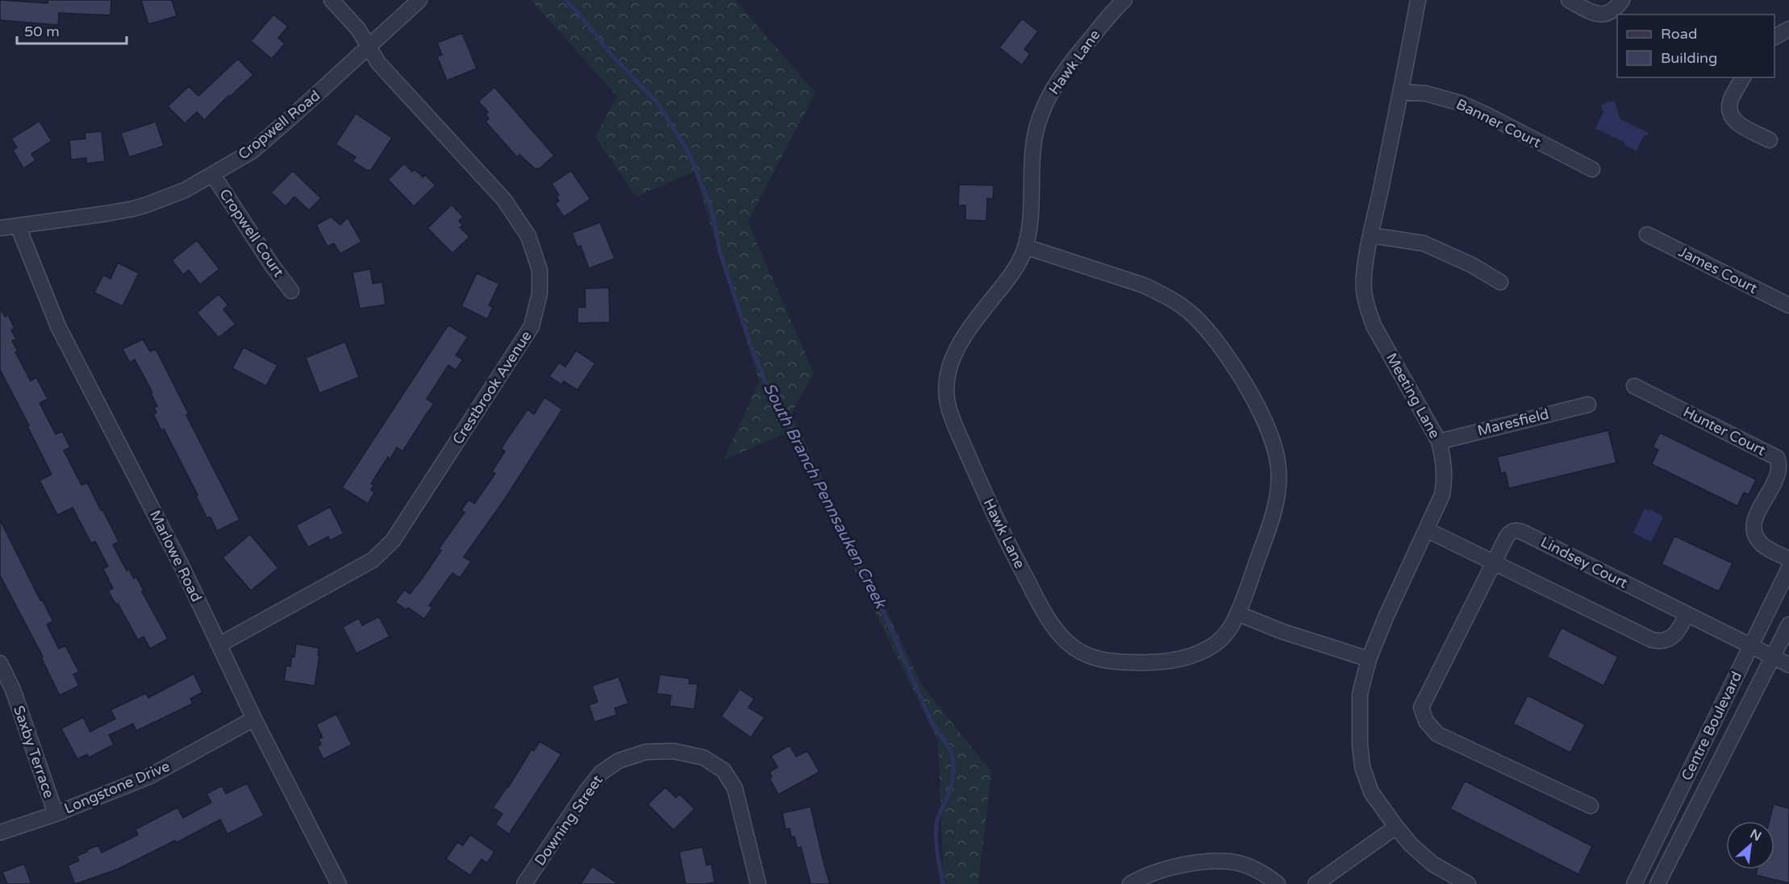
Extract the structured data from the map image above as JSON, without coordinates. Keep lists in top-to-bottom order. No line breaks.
{"streets":{"street":["Hawk Lane","Banner Court","Cropwell Road","Cropwell Court","James Court","Crestbrook Avenue","Meeting Lane","Maresfield","Hunter Court","Marlowe Road","Lindsey Court","Centre Boulevard","Saxby Terrace","Longstone Drive","Downing Street"]},"crossings":[["Banner Court","Meeting Lane"],["Cropwell Road","Cropwell Court"],["Cropwell Road","Crestbrook Avenue"],["Cropwell Road","Marlowe Road"],["Crestbrook Avenue","Marlowe Road"],["Meeting Lane","Maresfield"],["Marlowe Road","Longstone Drive"],["Lindsey Court","Centre Boulevard"],["Saxby Terrace","Longstone Drive"]],"water":["South Branch Pennsauken Creek"],"legend":["Road","Building"],"scale_bar":"50 m","north":"top right"}
